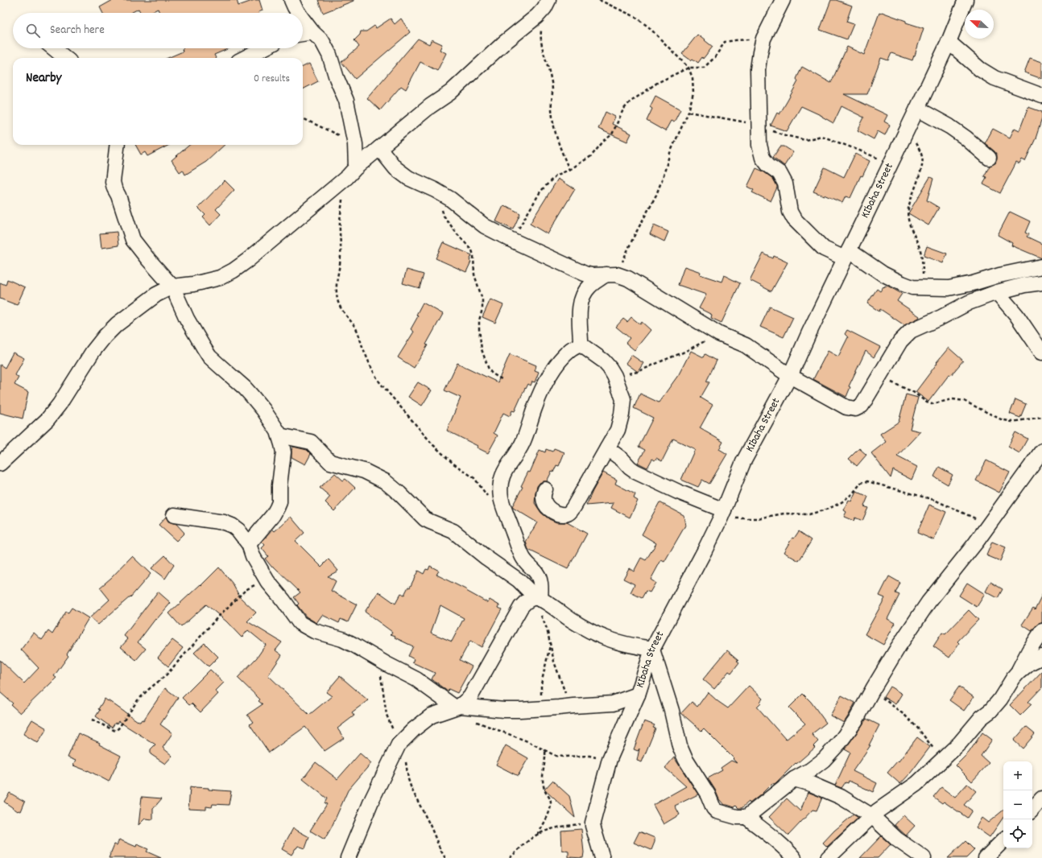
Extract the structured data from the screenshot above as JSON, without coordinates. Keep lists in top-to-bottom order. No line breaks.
{"streets":{"street":["KIbaha Street"]},"north":"top left","page":{"search":"Search here","heading":["Nearby","0 results"],"map_buttons":["+","−"]}}
